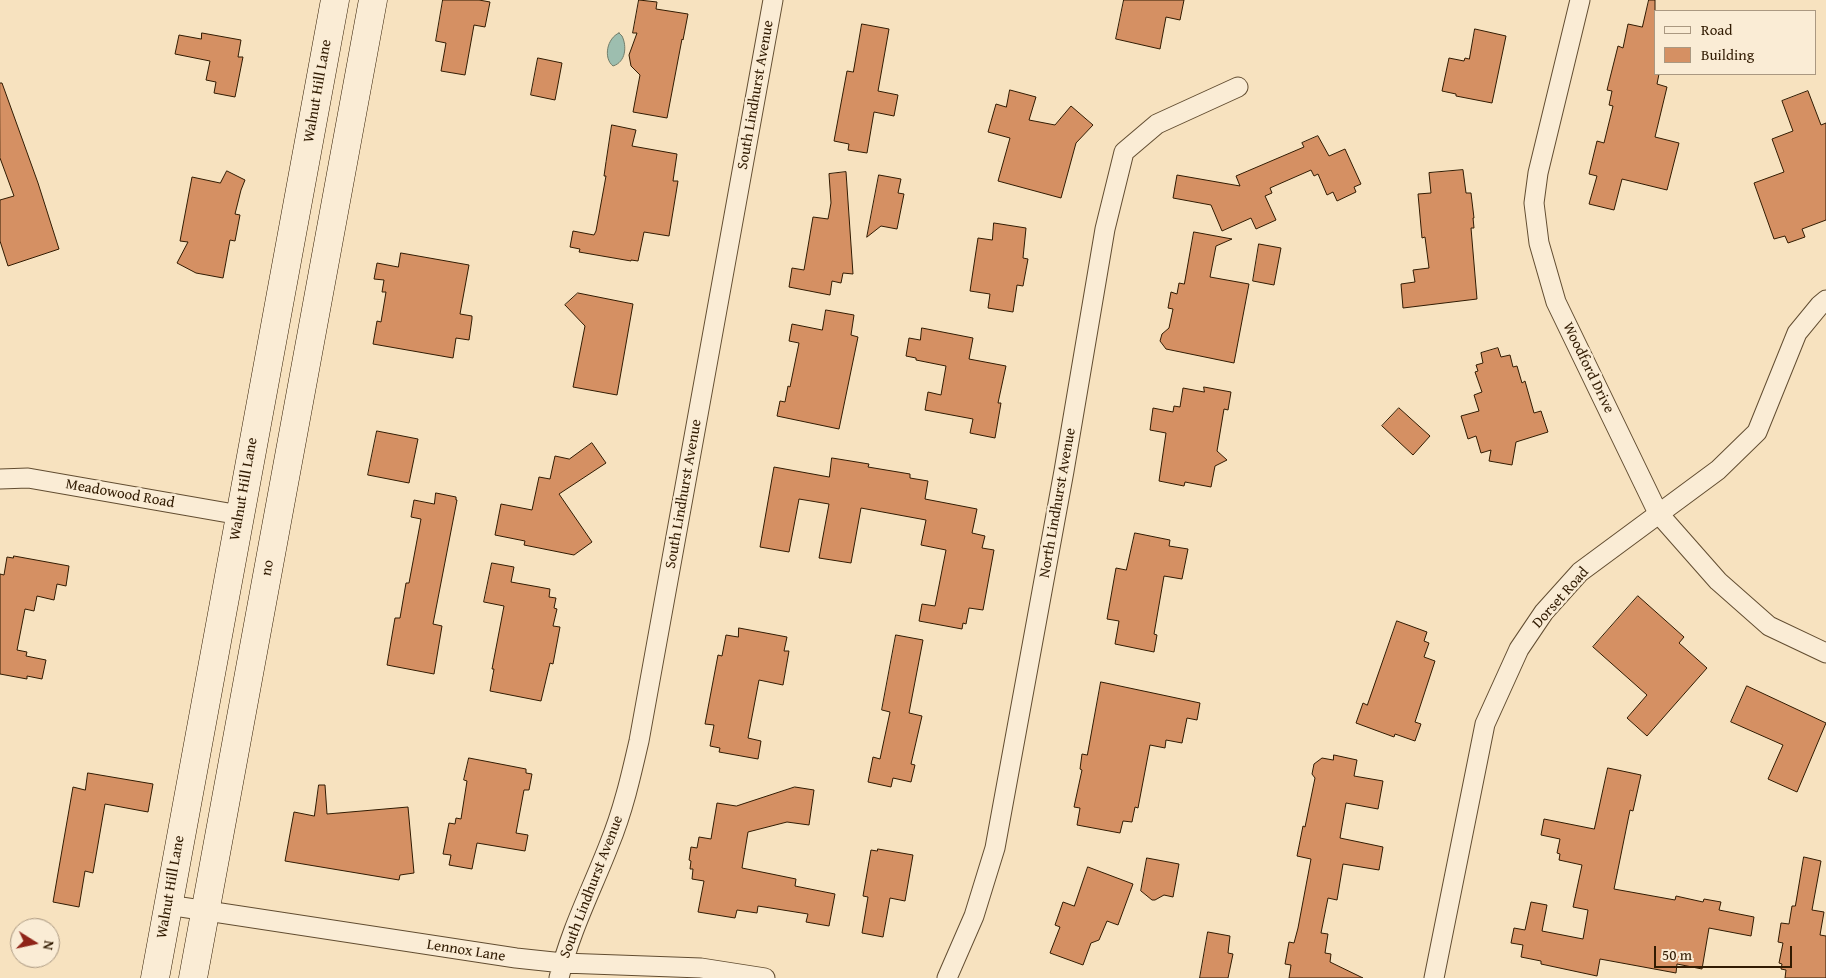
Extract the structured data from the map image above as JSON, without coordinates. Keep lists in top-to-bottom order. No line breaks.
{"streets":{"main road":["Walnut Hill Lane","no"],"street":["South Lindhurst Avenue","Woodford Drive","Meadowood Road","North Lindhurst Avenue","Dorset Road","Lennox Lane"]},"crossings":[["Walnut Hill Lane","Meadowood Road"],["Walnut Hill Lane","Lennox Lane"],["South Lindhurst Avenue","Lennox Lane"],["Woodford Drive","Dorset Road"],["no","Lennox Lane"]],"legend":["Road","Building"],"scale_bar":"50 m","north":"right"}
